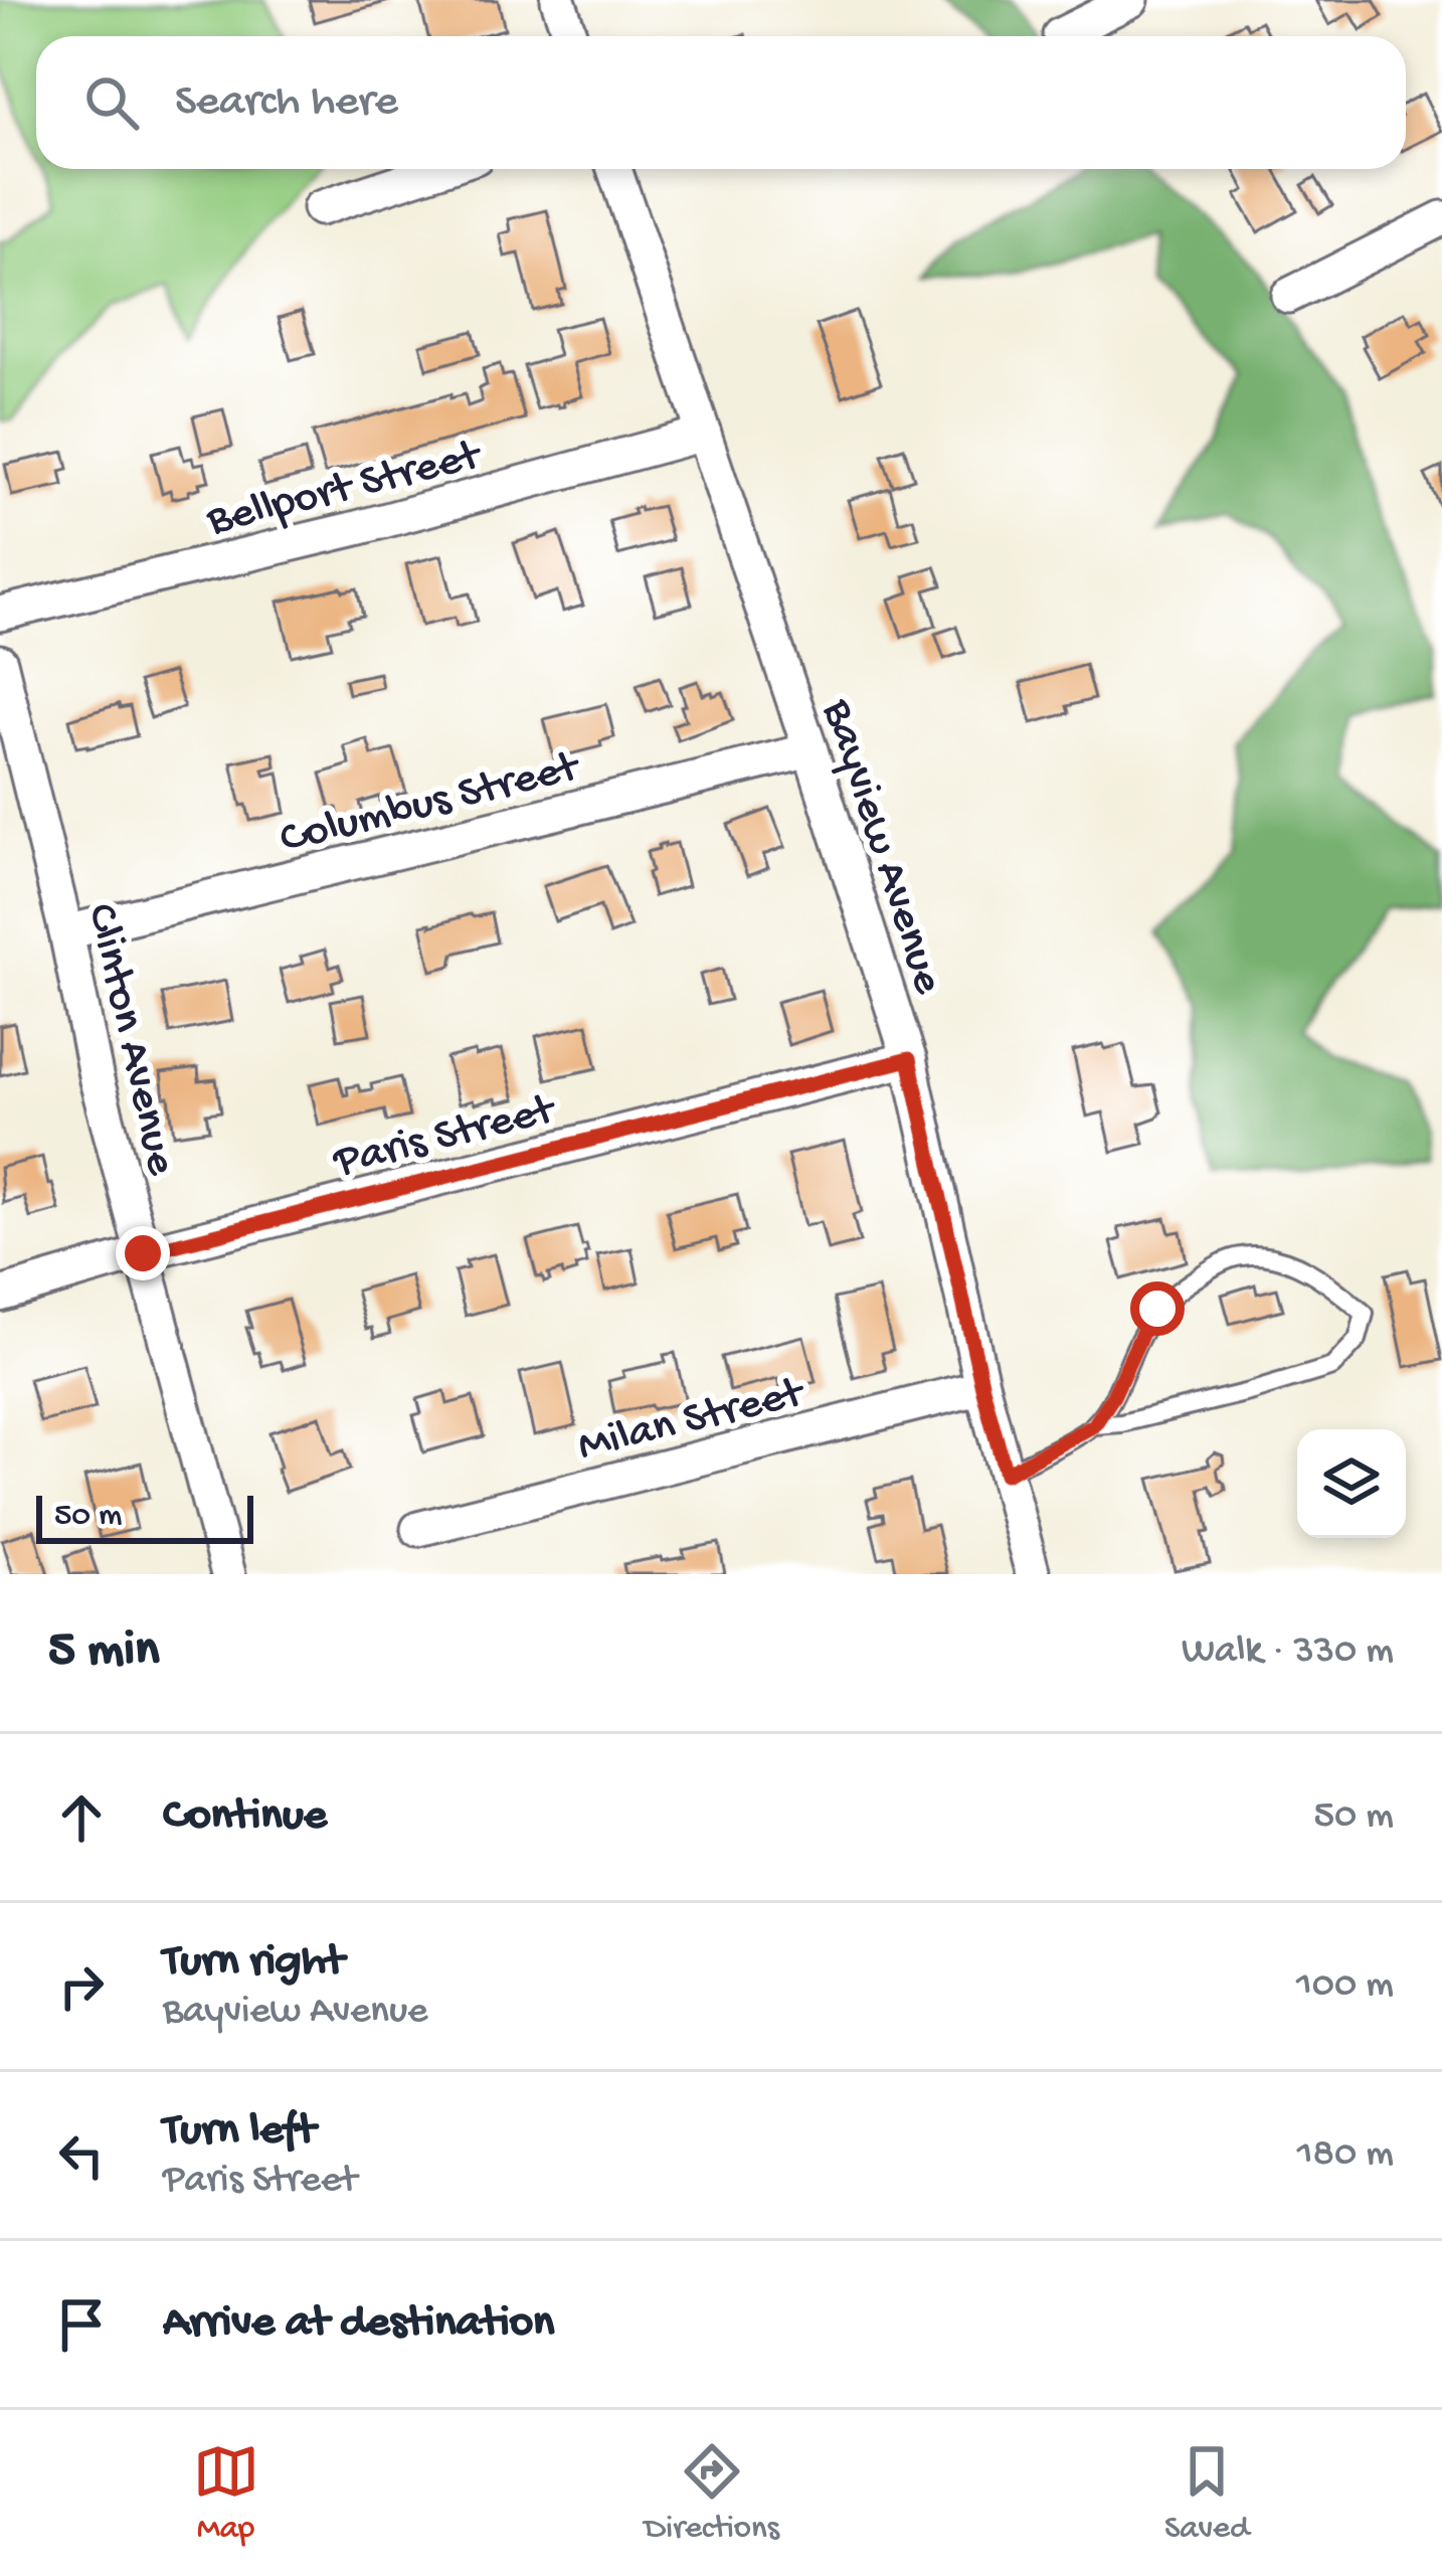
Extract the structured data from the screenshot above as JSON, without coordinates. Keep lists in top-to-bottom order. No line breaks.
{"streets":{"street":["Bellport Street","Columbus Street","Bayview Avenue","Clinton Avenue","Paris Street","Milan Street"]},"crossings":[["Bellport Street","Bayview Avenue"],["Columbus Street","Bayview Avenue"],["Columbus Street","Clinton Avenue"],["Bayview Avenue","Paris Street"],["Bayview Avenue","Milan Street"],["Clinton Avenue","Paris Street"]],"scale_bar":"50 m","page":{"search":"Search here","scale":"50 m","heading":["5 min","Walk · 330 m"],"list":[["Continue","50 m"],["Turn right","Bayview Avenue","100 m"],["Turn left","Paris Street","180 m"],"Arrive at destination"],"nav":["Map","Directions","Saved"]}}
